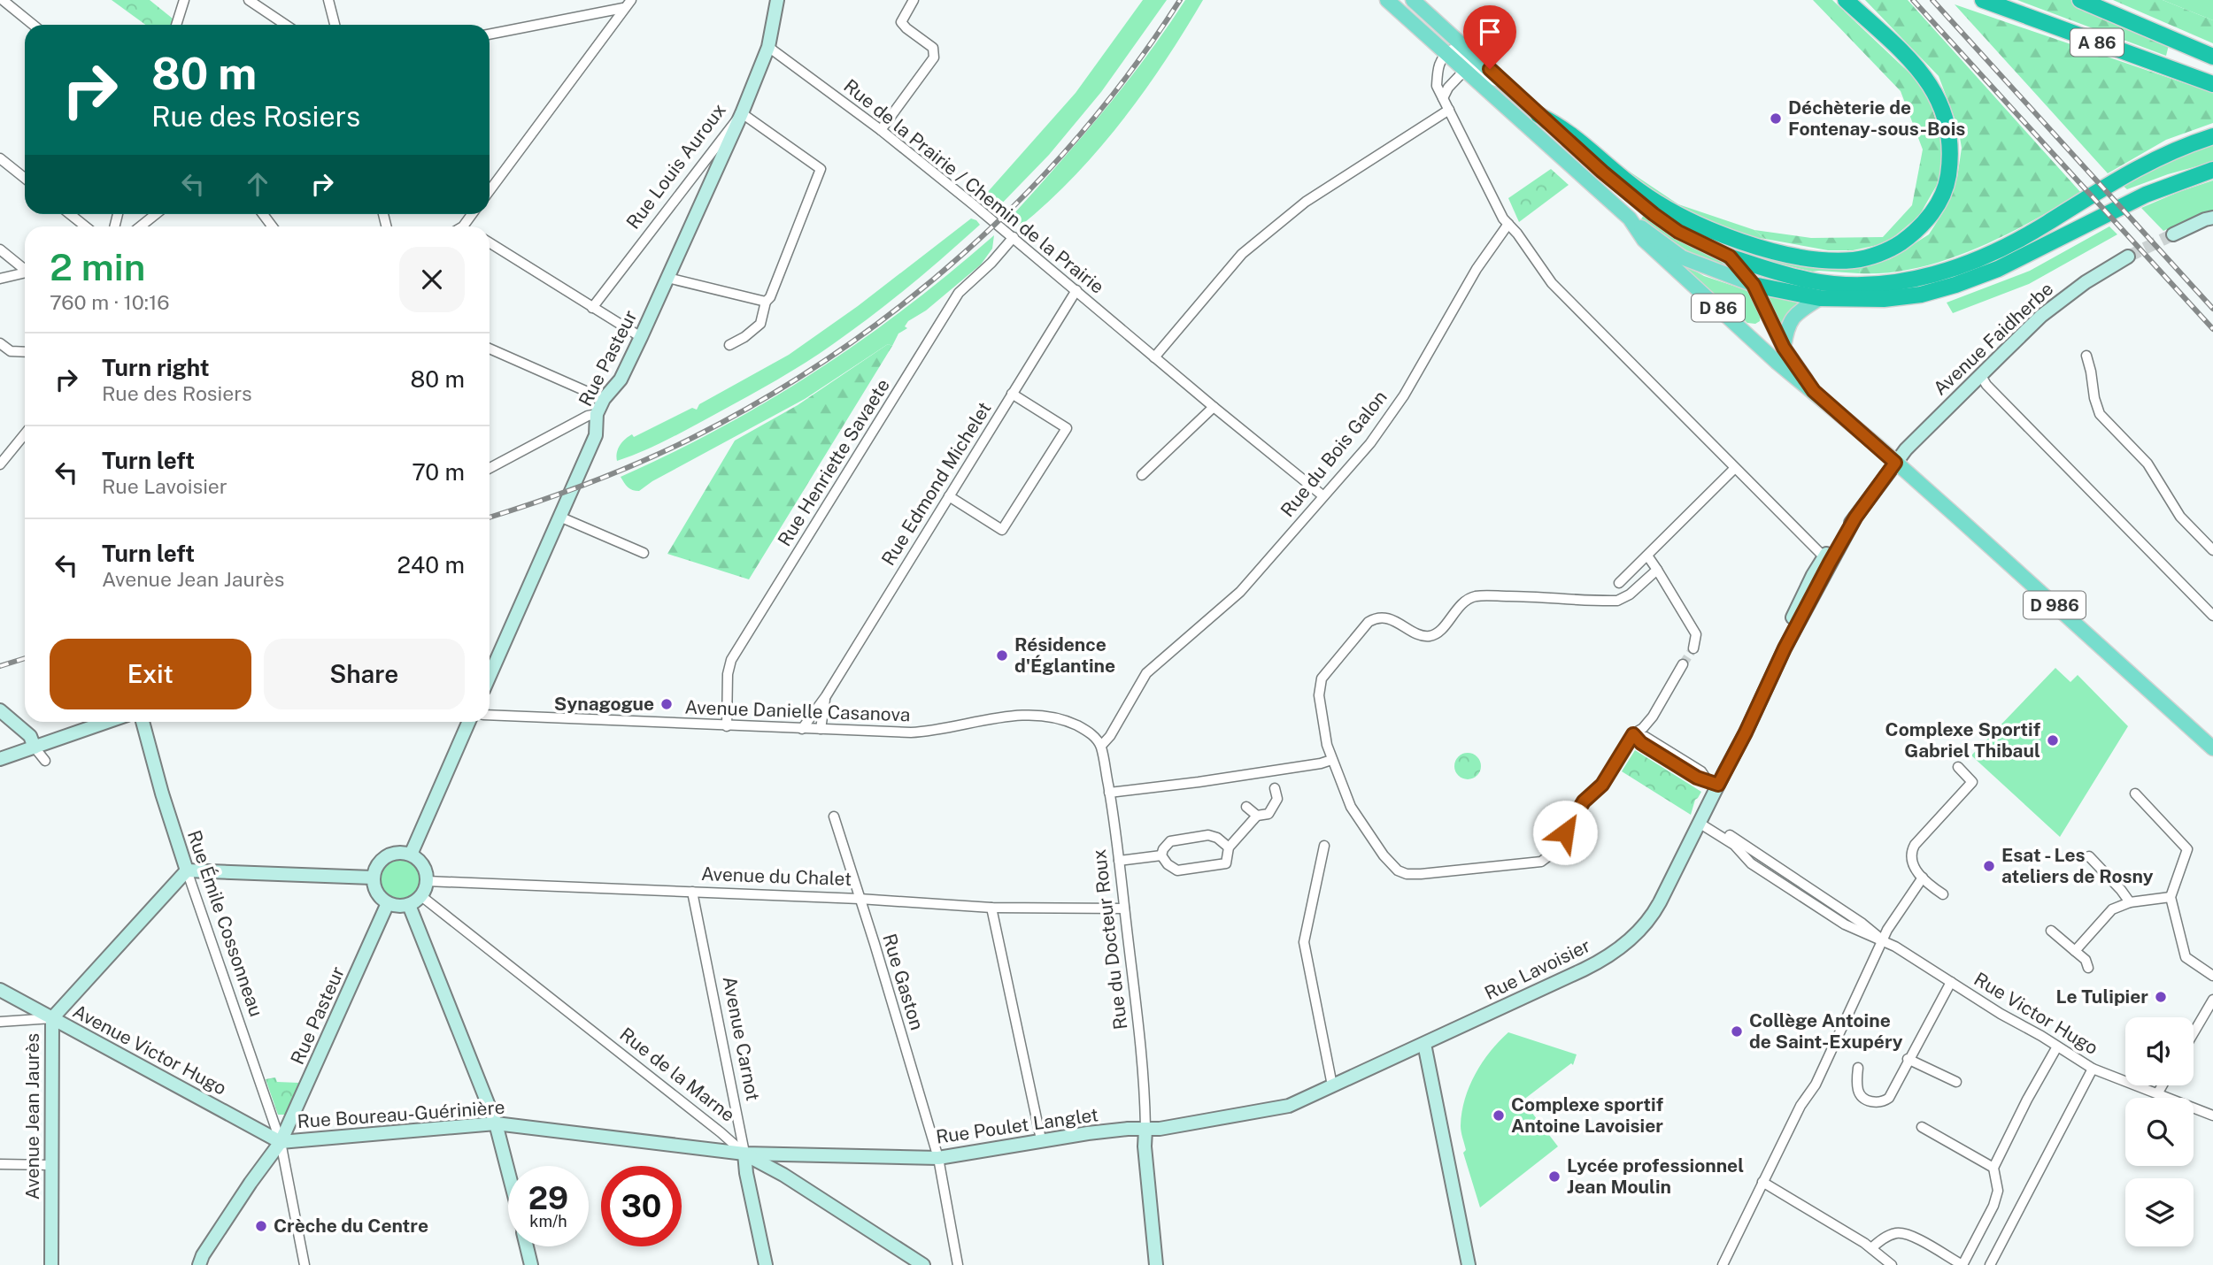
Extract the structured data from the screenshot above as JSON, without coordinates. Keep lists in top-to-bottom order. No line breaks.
{"streets":{"highway":["A 86"],"main road":["D 86","D 986"],"street":["Rue Louis Auroux","Rue de la Prairie / Chemin de la Prairie","Avenue Faidherbe","Rue Pasteur","Rue du Bois Galon","Rue Henriette Savaete","Rue Edmond Michelet","Avenue Danielle Casanova","Avenue du Chalet","Rue Émile Cossonneau","Rue du Docteur Roux","Rue Lavoisier","Rue Gaston","Rue Victor Hugo","Avenue Carnot","Avenue Victor Hugo","Rue de la Marne","Rue Boureau-Guérinière","Avenue Jean Jaurès","Rue Poulet Langlet"]},"crossings":[["Rue Louis Auroux","Rue de la Prairie / Chemin de la Prairie"],["Rue Louis Auroux","Rue Pasteur"],["Rue de la Prairie / Chemin de la Prairie","Rue du Bois Galon"],["Rue de la Prairie / Chemin de la Prairie","Rue Henriette Savaete"],["Rue de la Prairie / Chemin de la Prairie","Rue Edmond Michelet"],["D 86","Avenue Faidherbe"],["D 86","D 986"],["D 86","Rue Lavoisier"],["Avenue Faidherbe","D 986"],["Avenue Faidherbe","Rue Lavoisier"],["Rue Pasteur","Avenue du Chalet"],["Rue Pasteur","Rue Émile Cossonneau"],["Rue Pasteur","Avenue Victor Hugo"],["Rue Pasteur","Rue de la Marne"],["Rue Pasteur","Rue Boureau-Guérinière"],["Rue du Bois Galon","Avenue Danielle Casanova"],["Rue du Bois Galon","Rue du Docteur Roux"],["Rue Henriette Savaete","Avenue Danielle Casanova"],["Rue Edmond Michelet","Avenue Danielle Casanova"],["D 986","Rue Lavoisier"],["Avenue Danielle Casanova","Rue du Docteur Roux"],["Avenue du Chalet","Rue du Docteur Roux"],["Avenue du Chalet","Rue Gaston"],["Avenue du Chalet","Avenue Carnot"],["Avenue du Chalet","Rue de la Marne"],["Rue Émile Cossonneau","Avenue Victor Hugo"],["Rue Émile Cossonneau","Rue Boureau-Guérinière"],["Rue Émile Cossonneau","Avenue Jean Jaurès"],["Rue du Docteur Roux","Rue Lavoisier"],["Rue du Docteur Roux","Rue Poulet Langlet"],["Rue Lavoisier","Rue Victor Hugo"],["Rue Lavoisier","Rue Poulet Langlet"],["Rue Gaston","Rue Poulet Langlet"],["Avenue Carnot","Rue de la Marne"],["Avenue Carnot","Rue Boureau-Guérinière"],["Avenue Carnot","Rue Poulet Langlet"],["Avenue Victor Hugo","Rue Boureau-Guérinière"],["Avenue Victor Hugo","Avenue Jean Jaurès"],["Rue de la Marne","Rue Boureau-Guérinière"],["Rue de la Marne","Rue Poulet Langlet"],["Rue Boureau-Guérinière","Rue Poulet Langlet"]],"places":["Déchèterie de Fontenay-sous-Bois","Résidence d'Églantine","Synagogue","Complexe Sportif Gabriel Thibaul","Esat - Les ateliers de Rosny","Le Tulipier","Collège Antoine de Saint-Exupéry","Complexe sportif Antoine Lavoisier","Lycée professionnel Jean Moulin","Crèche du Centre"],"page":{"turn":["80 m","Rue des Rosiers"],"heading":["2 min","760 m · 10:16"],"list":[{"name":"Turn right","note":"Rue des Rosiers","value":"80 m"},{"name":"Turn left","note":"Rue Lavoisier","value":"70 m"},{"name":"Turn left","note":"Avenue Jean Jaurès","value":"240 m"}],"buttons":["Exit","Share"],"speed":"29 km/h","limit":"30"}}
